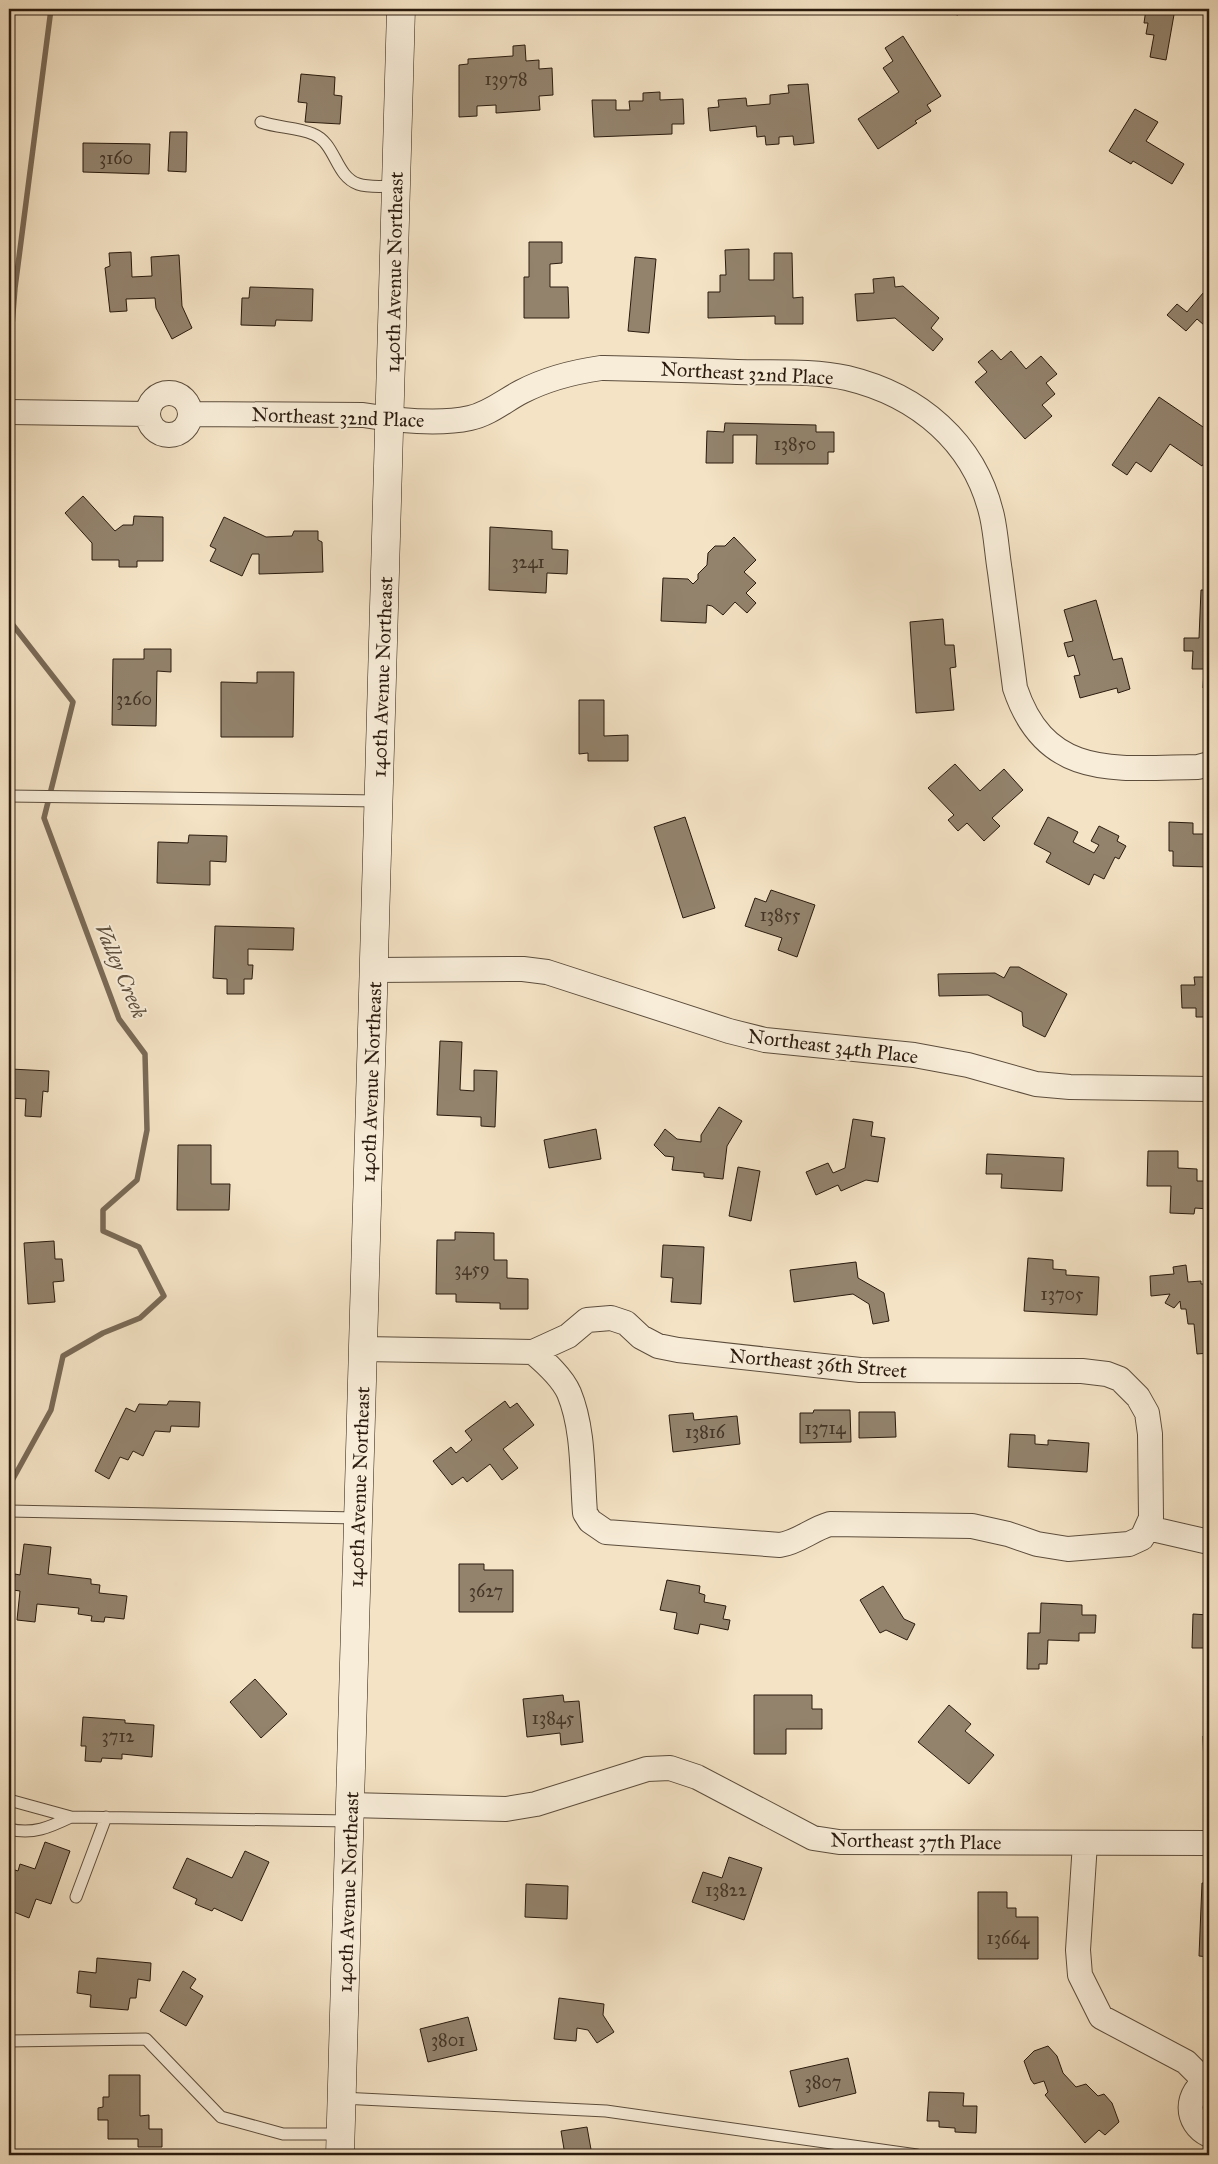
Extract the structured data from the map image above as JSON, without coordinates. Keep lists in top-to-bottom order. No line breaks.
{"streets":{"street":["140th Avenue Northeast","Northeast 32nd Place","Northeast 34th Place","Northeast 36th Street","Northeast 37th Place"]},"crossings":[["140th Avenue Northeast","Northeast 32nd Place"],["140th Avenue Northeast","Northeast 34th Place"],["140th Avenue Northeast","Northeast 36th Street"],["140th Avenue Northeast","Northeast 37th Place"]],"water":["Valley Creek"],"house_numbers":["13978","3160","13850","3241","3260","13855","3459","13705","13714","13816","3627","13845","3712","13822","13664","3801","3807"]}
